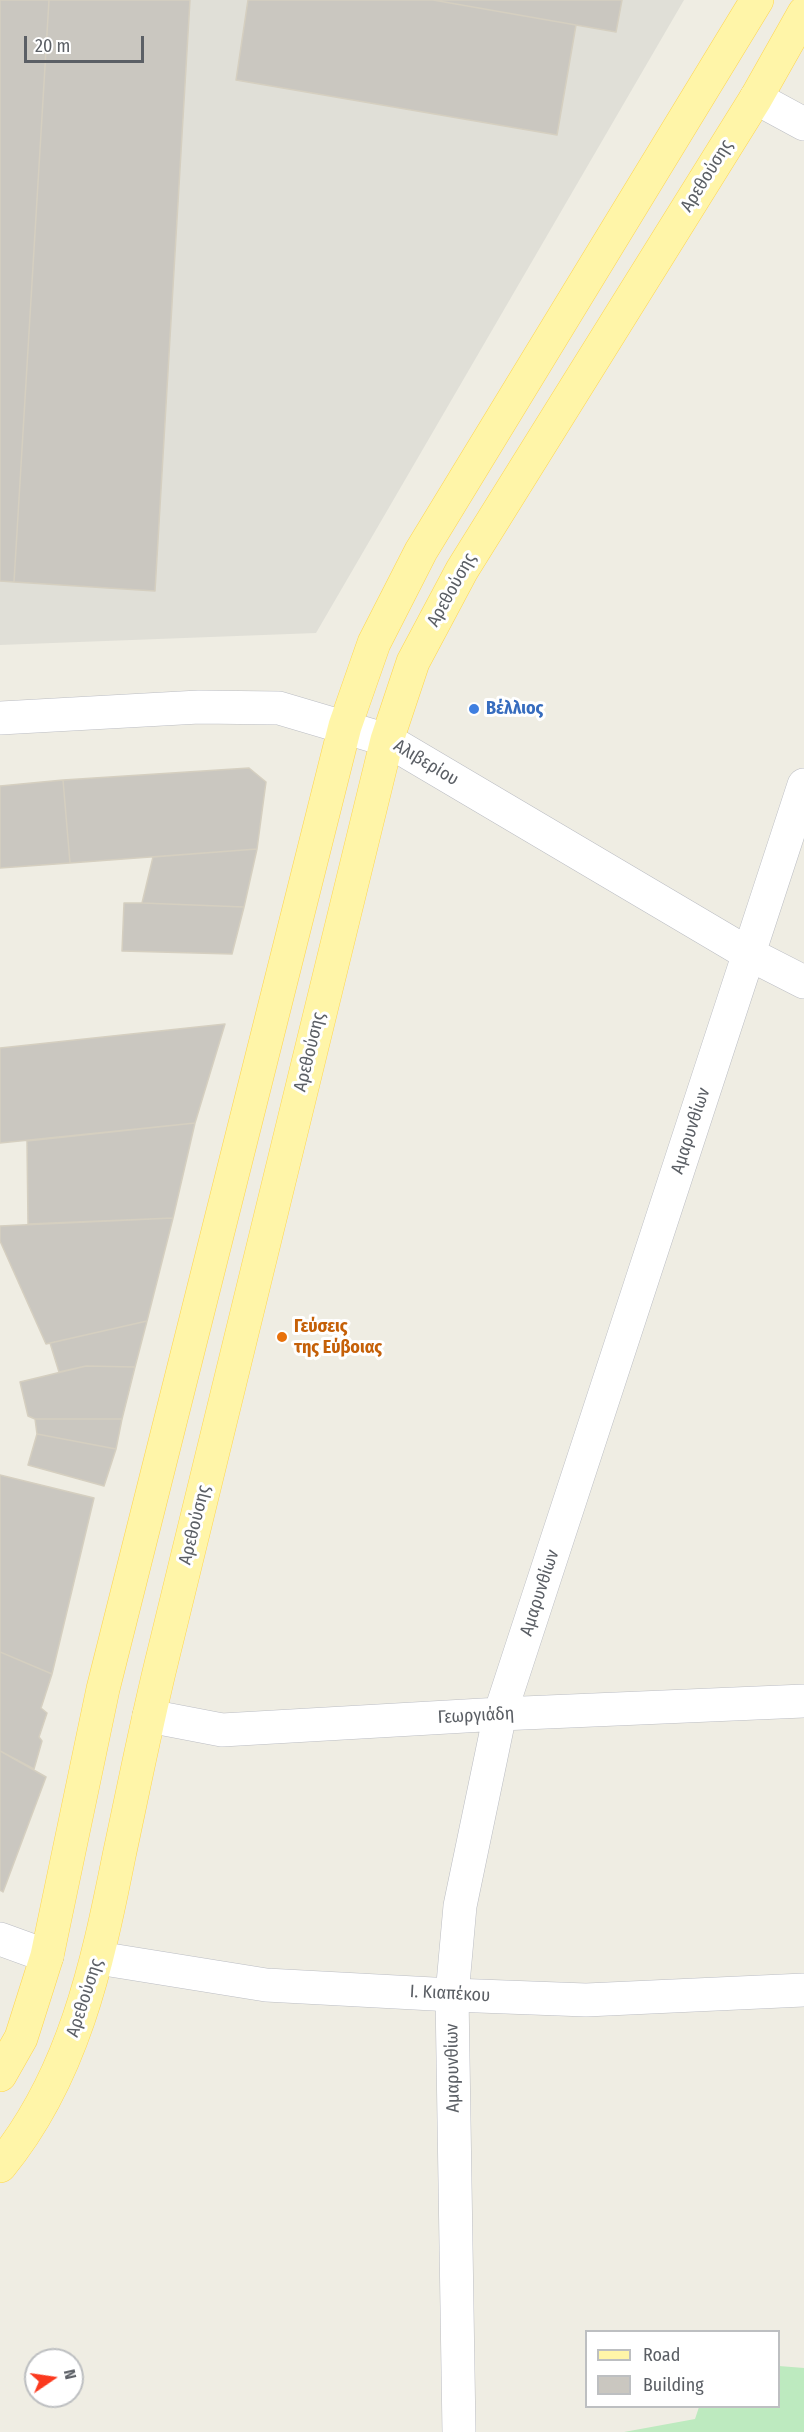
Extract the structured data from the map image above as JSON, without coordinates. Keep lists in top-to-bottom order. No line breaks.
{"streets":{"main road":["Αρεθούσης"],"street":["Αλιβερίου","Αμαρυνθίων","Γεωργιάδη","Ι. Κιαπέκου"]},"crossings":[["Αρεθούσης","Αλιβερίου"],["Αρεθούσης","Γεωργιάδη"],["Αρεθούσης","Ι. Κιαπέκου"],["Αλιβερίου","Αμαρυνθίων"],["Αμαρυνθίων","Γεωργιάδη"],["Αμαρυνθίων","Ι. Κιαπέκου"]],"places":["Βέλλιος","Γεύσεις της Εύβοιας"],"legend":["Road","Building"],"scale_bar":"20 m","north":"right"}
